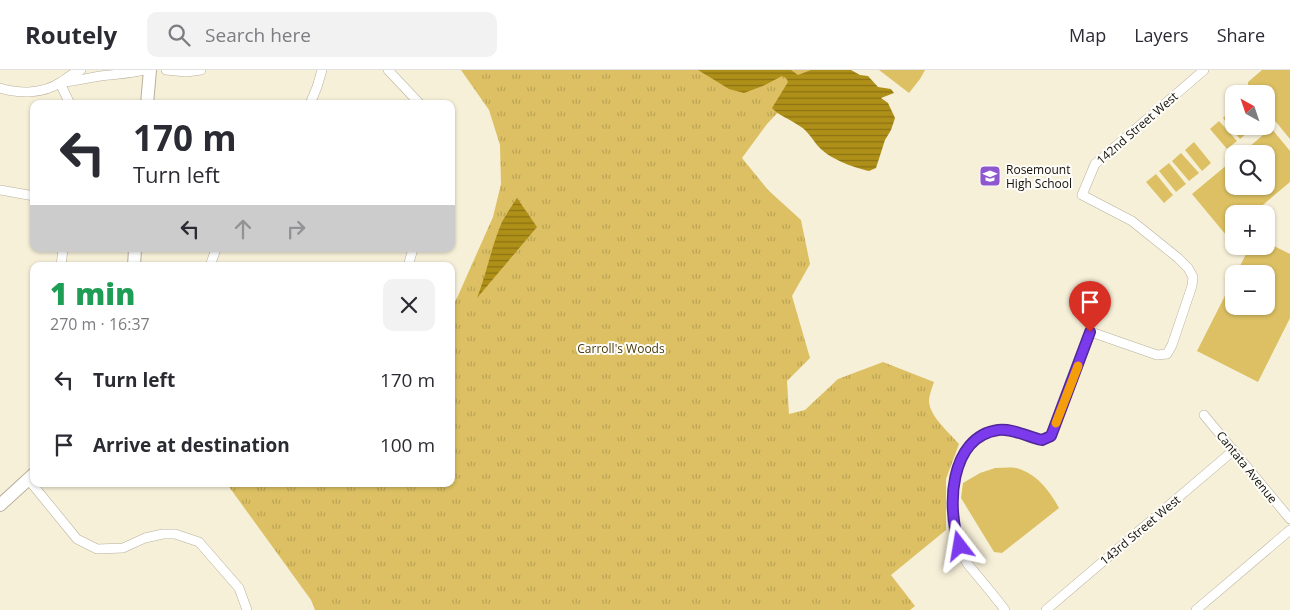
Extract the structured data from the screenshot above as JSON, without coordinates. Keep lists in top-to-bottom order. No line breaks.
{"streets":{"street":["142nd Street West","Cantata Avenue","143rd Street West"]},"crossings":[["Cantata Avenue","143rd Street West"]],"parks":["Carroll's Woods"],"places":{"school or university":["Rosemount High School"]},"north":"top left","page":{"header":"Routely","search":"Search here","nav":["Map","Layers","Share"],"map_buttons":["+","−"],"turn":["170 m","Turn left"],"heading":["1 min","270 m · 16:37"],"list":[{"name":"Turn left","value":"170 m"},{"name":"Arrive at destination","value":"100 m"}]}}
